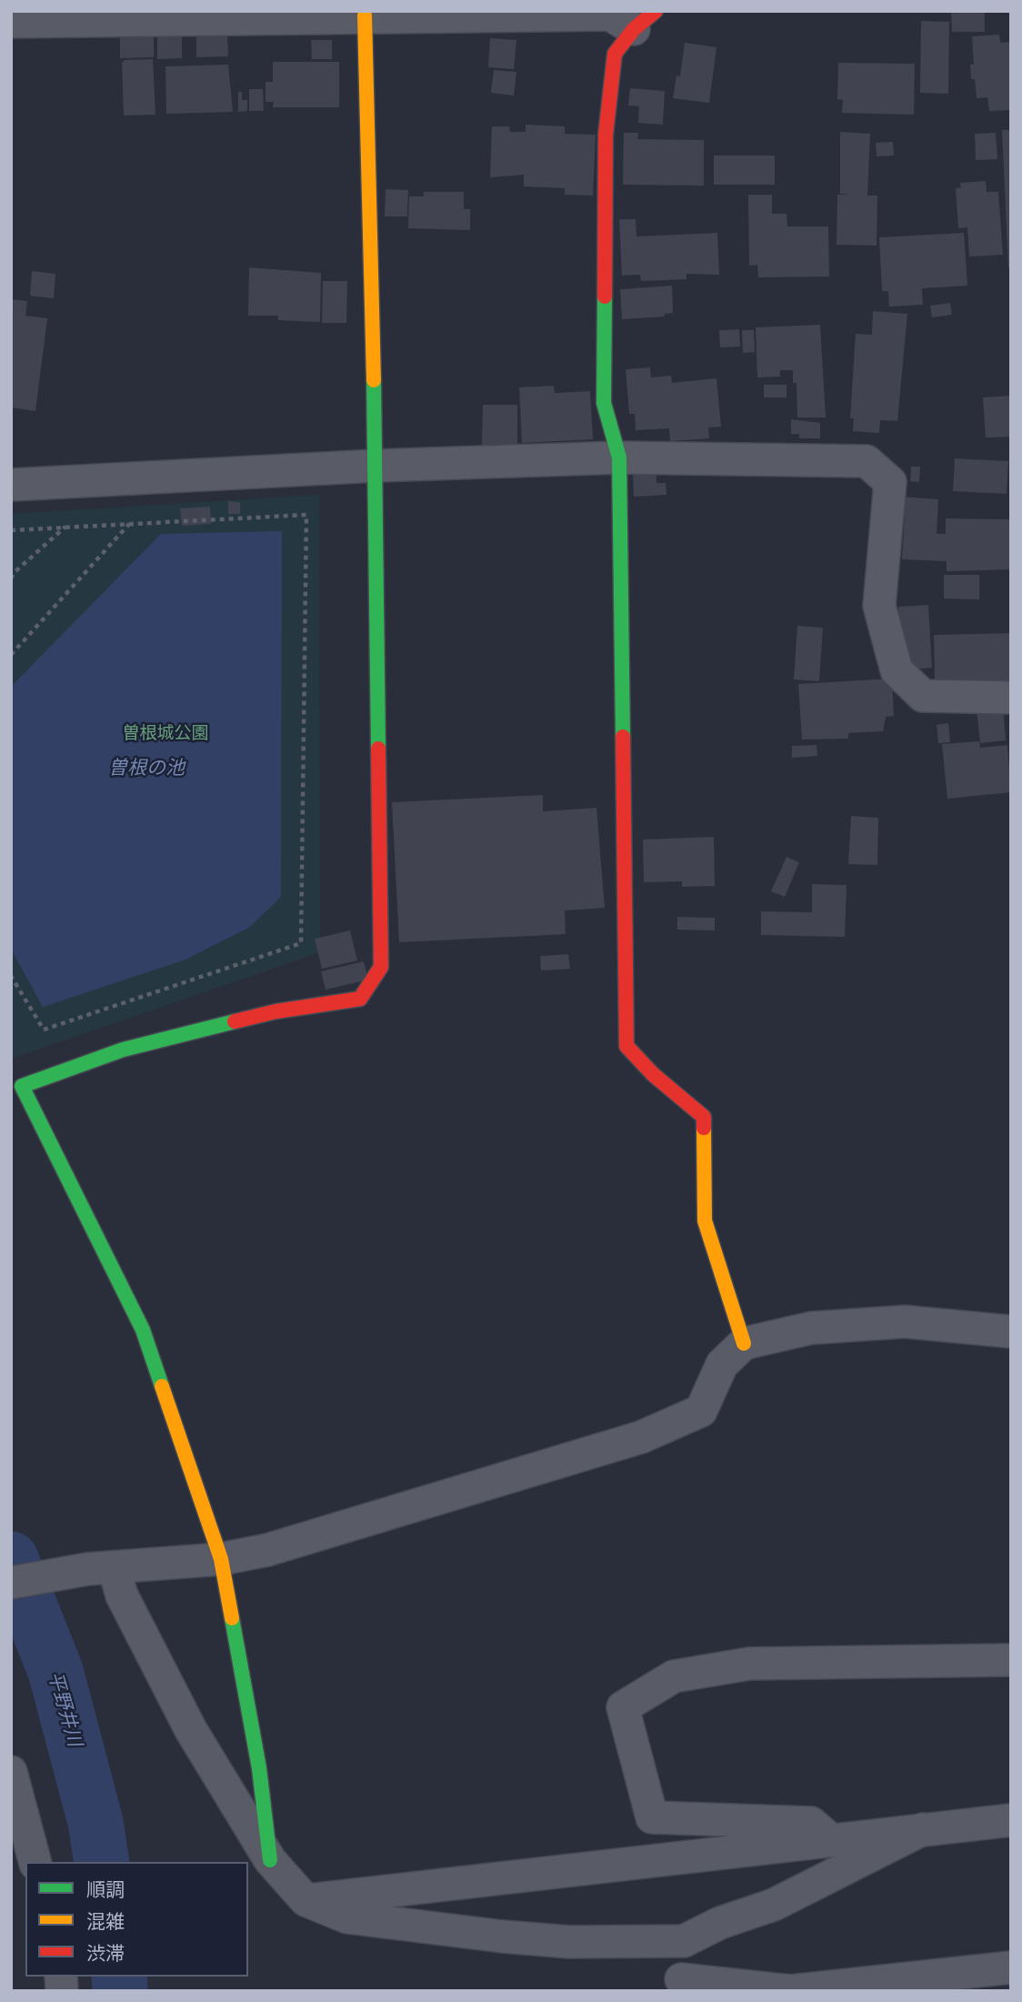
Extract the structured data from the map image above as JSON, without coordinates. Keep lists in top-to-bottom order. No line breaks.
{"water":["曽根の池","平野井川"],"parks":["曽根城公園"],"legend":["順調","混雑","渋滞"]}
